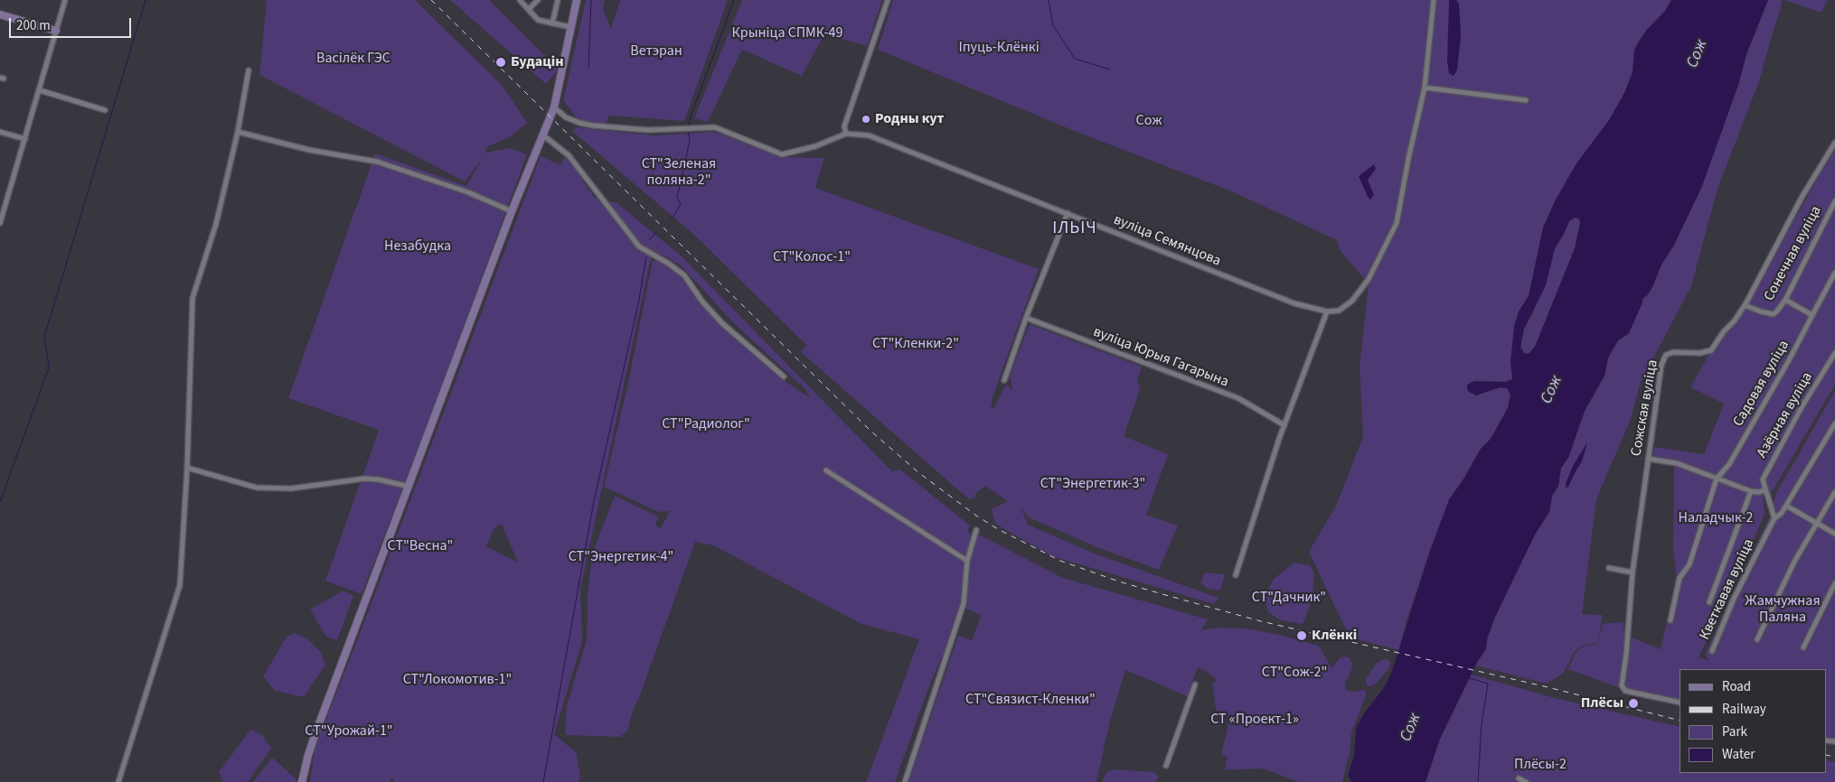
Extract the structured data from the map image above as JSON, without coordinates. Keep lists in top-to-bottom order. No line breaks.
{"streets":{"street":["вуліца Семянцова","Сонечная вуліца","вуліца Юрыя Гагарына","Садовая вуліца","Сожская вуліца","Азёрная вуліца","Кветкавая вуліца"]},"crossings":[["Сонечная вуліца","Сожская вуліца"]],"districts":["ІЛЬІЧ"],"water":["Сож"],"parks":["Крыніца СПМК-49","Іпуць-Клёнкі","Ветэран","Васілёк ГЭС","Сож","СТ\"Зеленая поляна-2\"","Незабудка","СТ\"Колос-1\"","СТ\"Кленки-2\"","СТ\"Радиолог\"","СТ\"Энергетик-3\"","Наладчык-2","СТ\"Весна\"","СТ\"Энергетик-4\"","СТ\"Дачник\"","Жамчужная Паляна","СТ\"Сож-2\"","СТ\"Локомотив-1\"","СТ\"Связист-Кленки\"","СТ «Проект-1»","СТ\"Урожай-1\"","Плёсы-2"],"places":["Будацін","Родны кут","Клёнкі","Плёсы"],"legend":["Road","Railway","Park","Water"],"scale_bar":"200 m"}
